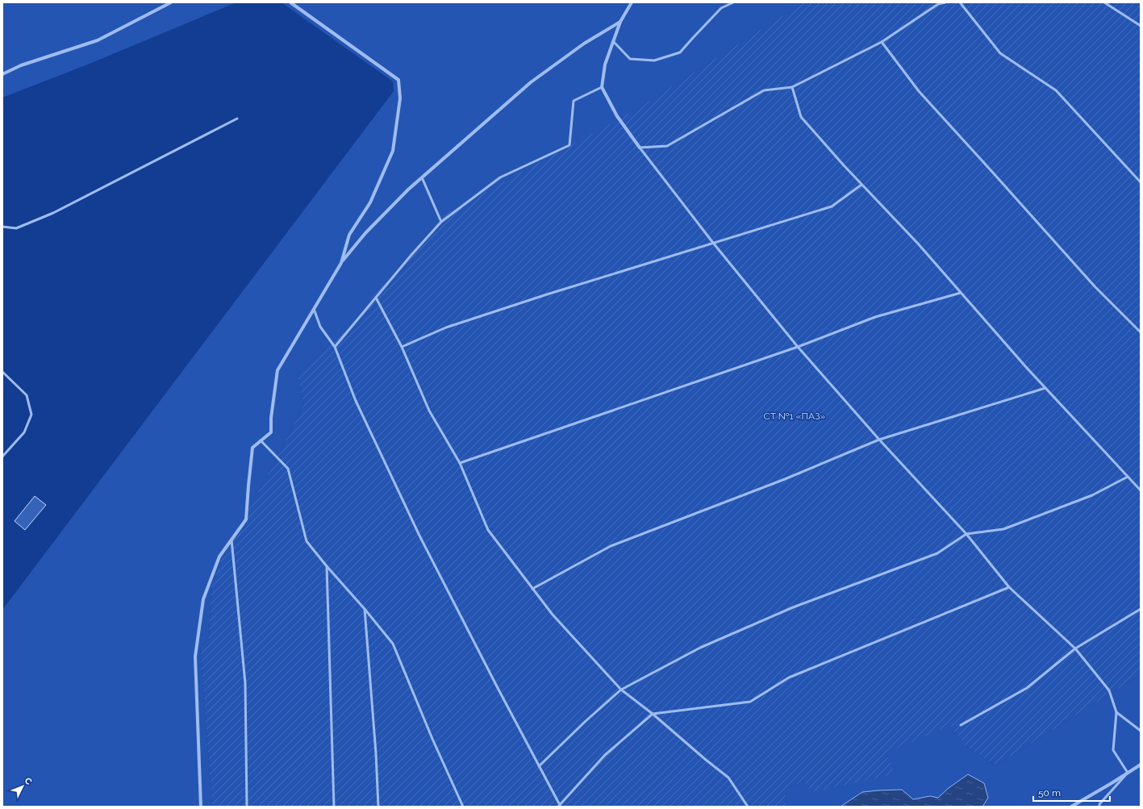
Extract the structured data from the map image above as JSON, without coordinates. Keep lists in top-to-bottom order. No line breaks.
{"parks":["СТ №1 «ПАЗ»"],"scale_bar":"50 m","north":"top right"}
